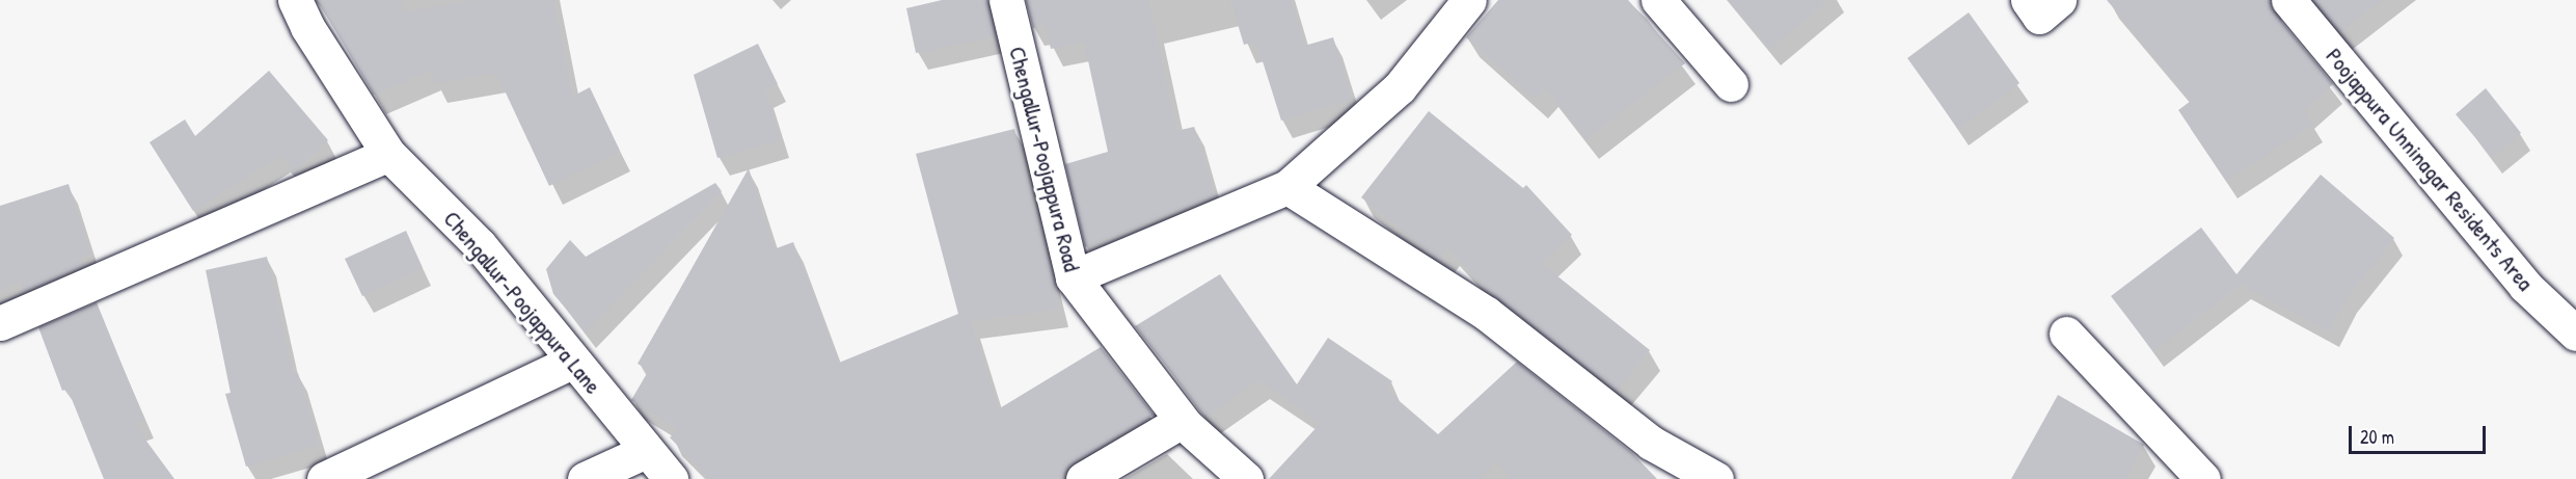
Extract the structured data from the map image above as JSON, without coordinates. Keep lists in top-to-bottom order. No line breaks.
{"streets":{"street":["Chengallur-Poojappura Road","Poojappura Unninagar Residents Area","Chengallur-Poojappura Lane"]},"scale_bar":"20 m"}
